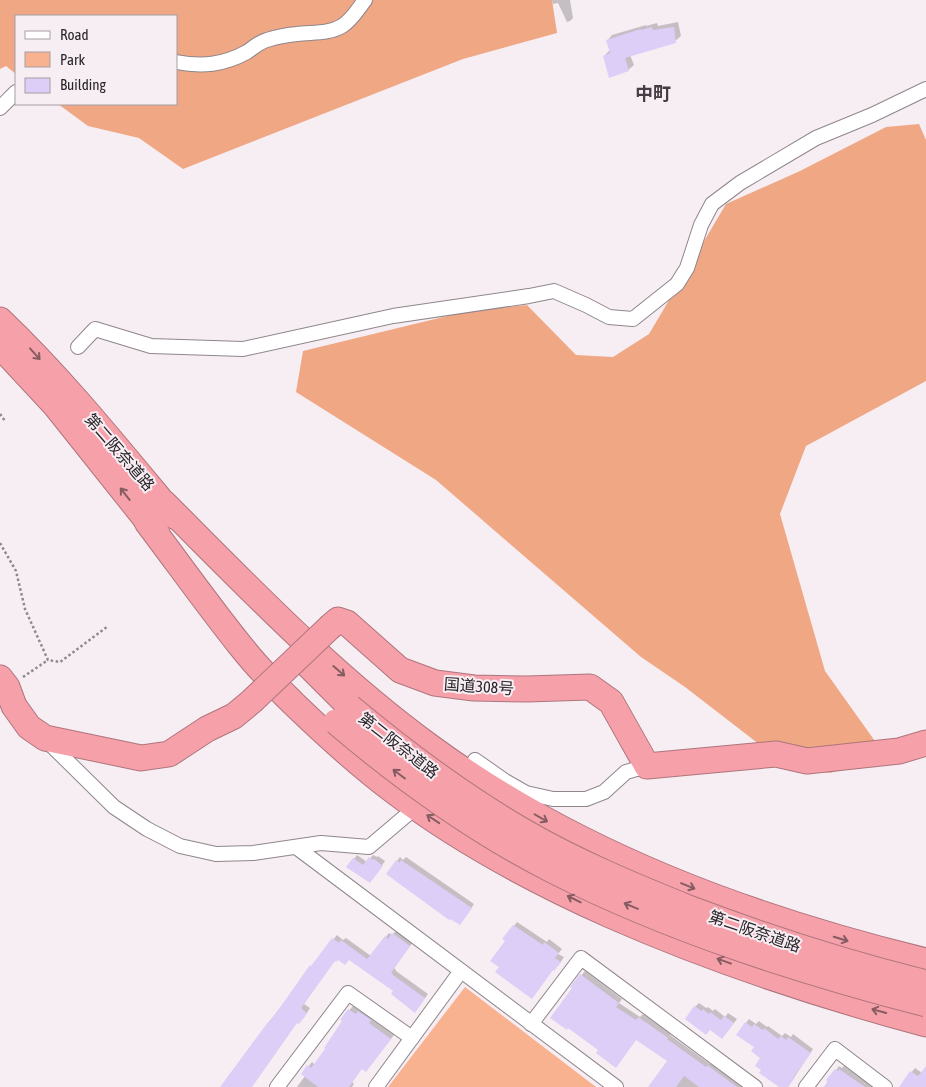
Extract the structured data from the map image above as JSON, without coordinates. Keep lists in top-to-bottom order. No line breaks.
{"streets":{"highway":["第二阪奈道路","国道308号"]},"districts":["中町"],"legend":["Road","Park","Building"]}
